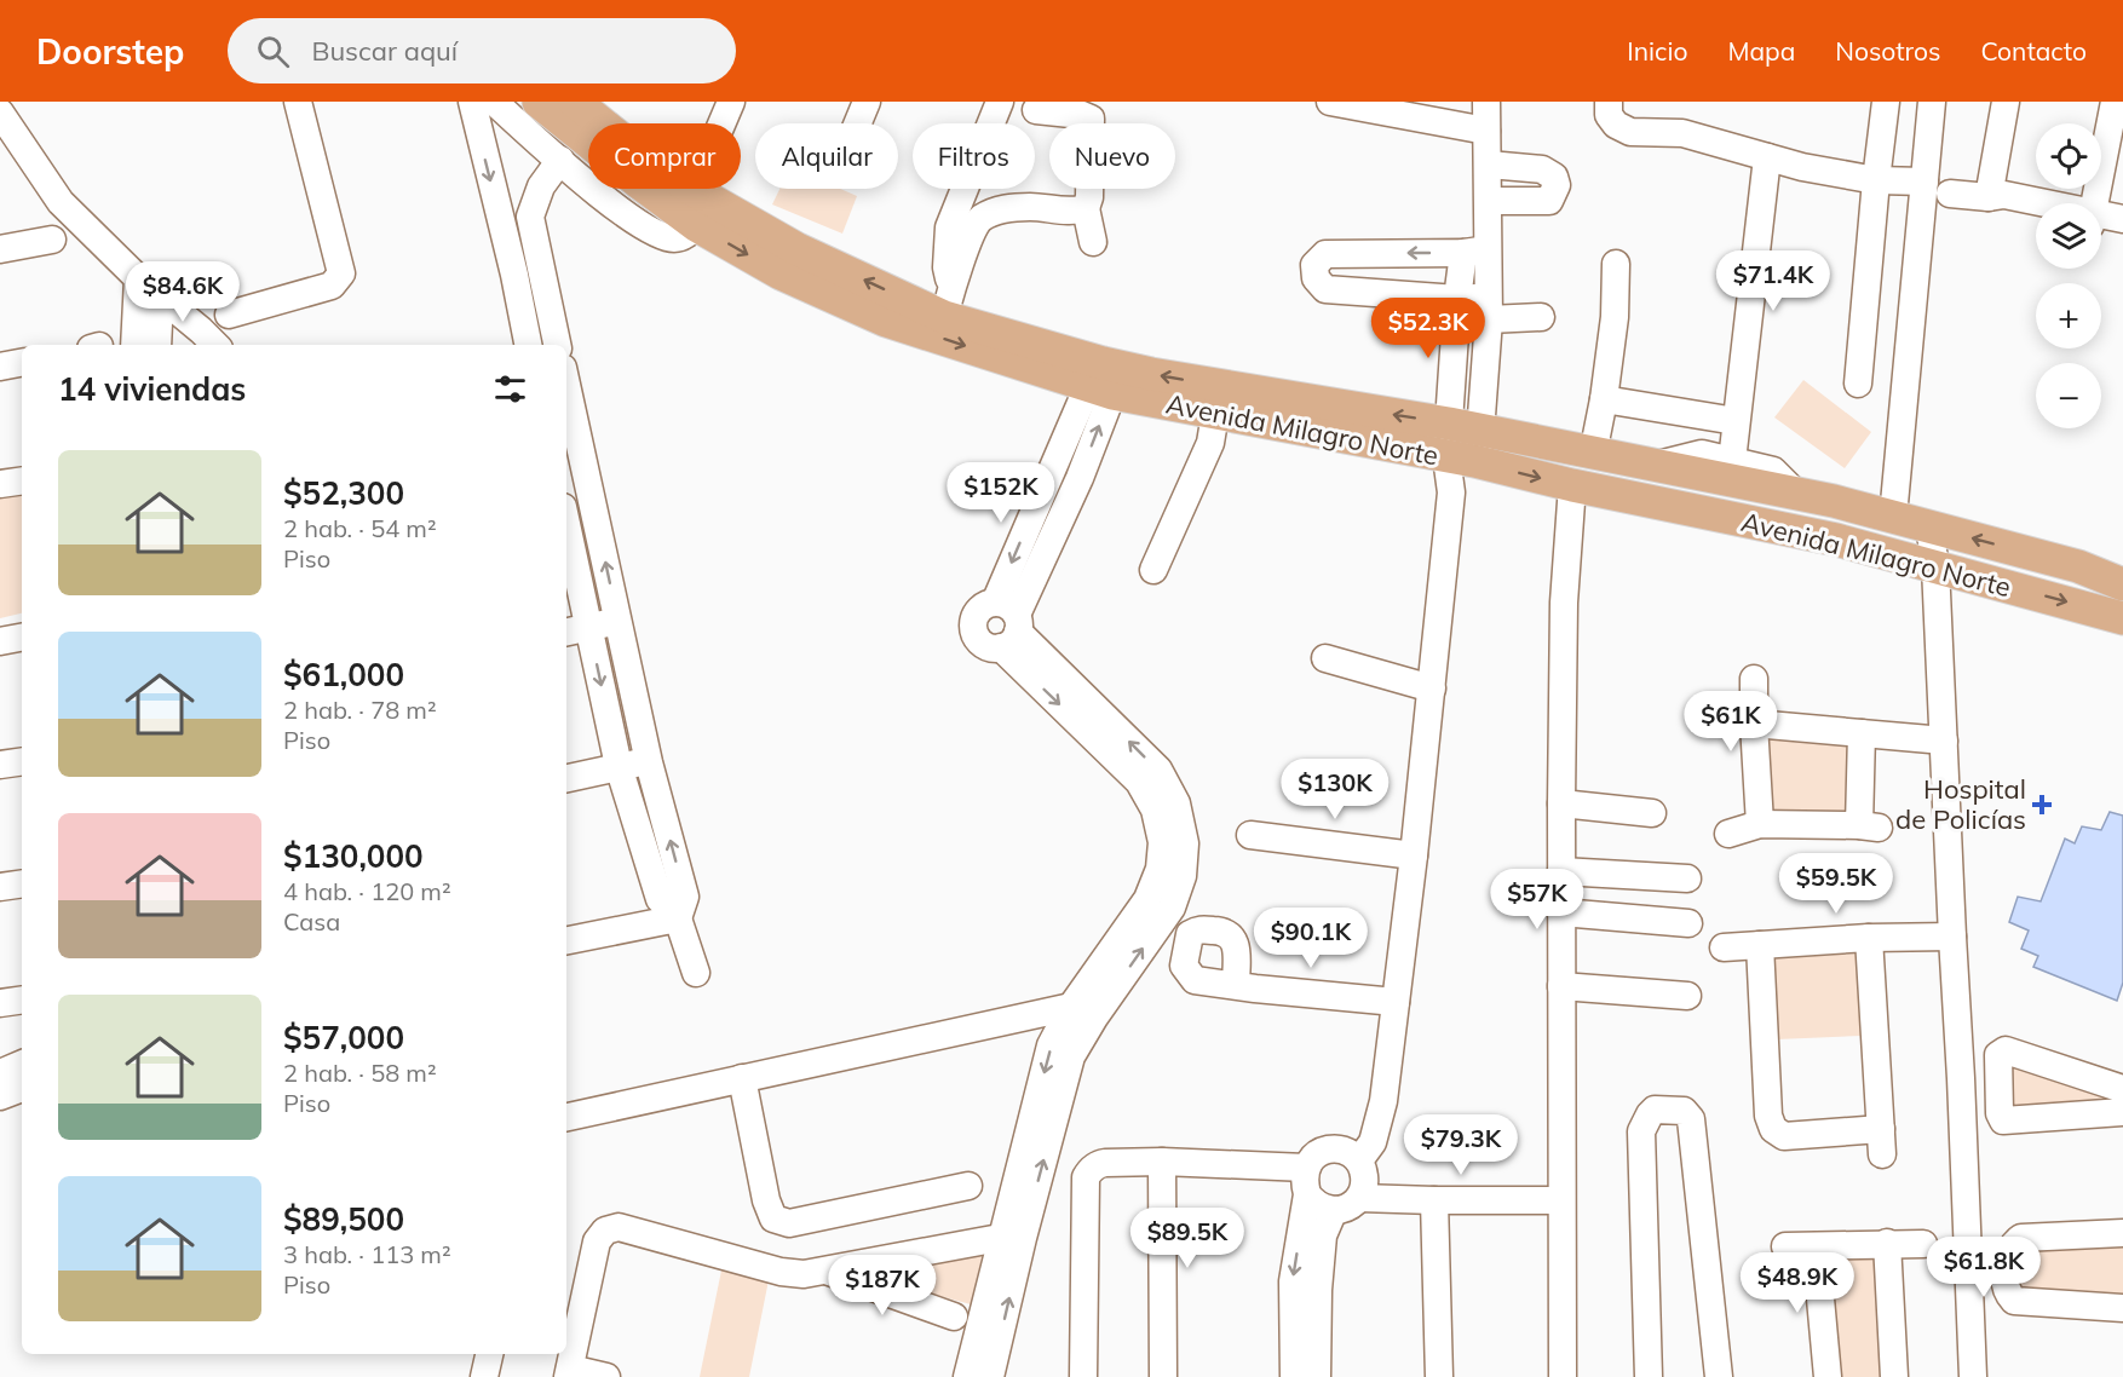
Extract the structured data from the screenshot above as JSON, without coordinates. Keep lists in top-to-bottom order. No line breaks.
{"streets":{"main road":["Avenida Milagro Norte"]},"places":{"health":["Hospital de Policías"]},"page":{"header":"Doorstep","search":"Buscar aquí","nav":["Inicio","Mapa","Nosotros","Contacto"],"map_buttons":["+","−"],"chip":["Comprar","Alquilar","Filtros","Nuevo"],"price":["$71.4K","$84.6K","$52.3K","$152K","$61K","$130K","$59.5K","$57K","$90.1K","$79.3K","$89.5K","$61.8K","$48.9K","$187K"],"heading":"14 viviendas","list":[{"name":"$52,300","note":"2 hab. · 54 m² · Piso"},{"name":"$61,000","note":"2 hab. · 78 m² · Piso"},{"name":"$130,000","note":"4 hab. · 120 m² · Casa"},{"name":"$57,000","note":"2 hab. · 58 m² · Piso"},{"name":"$89,500","note":"3 hab. · 113 m² · Piso"}]}}
